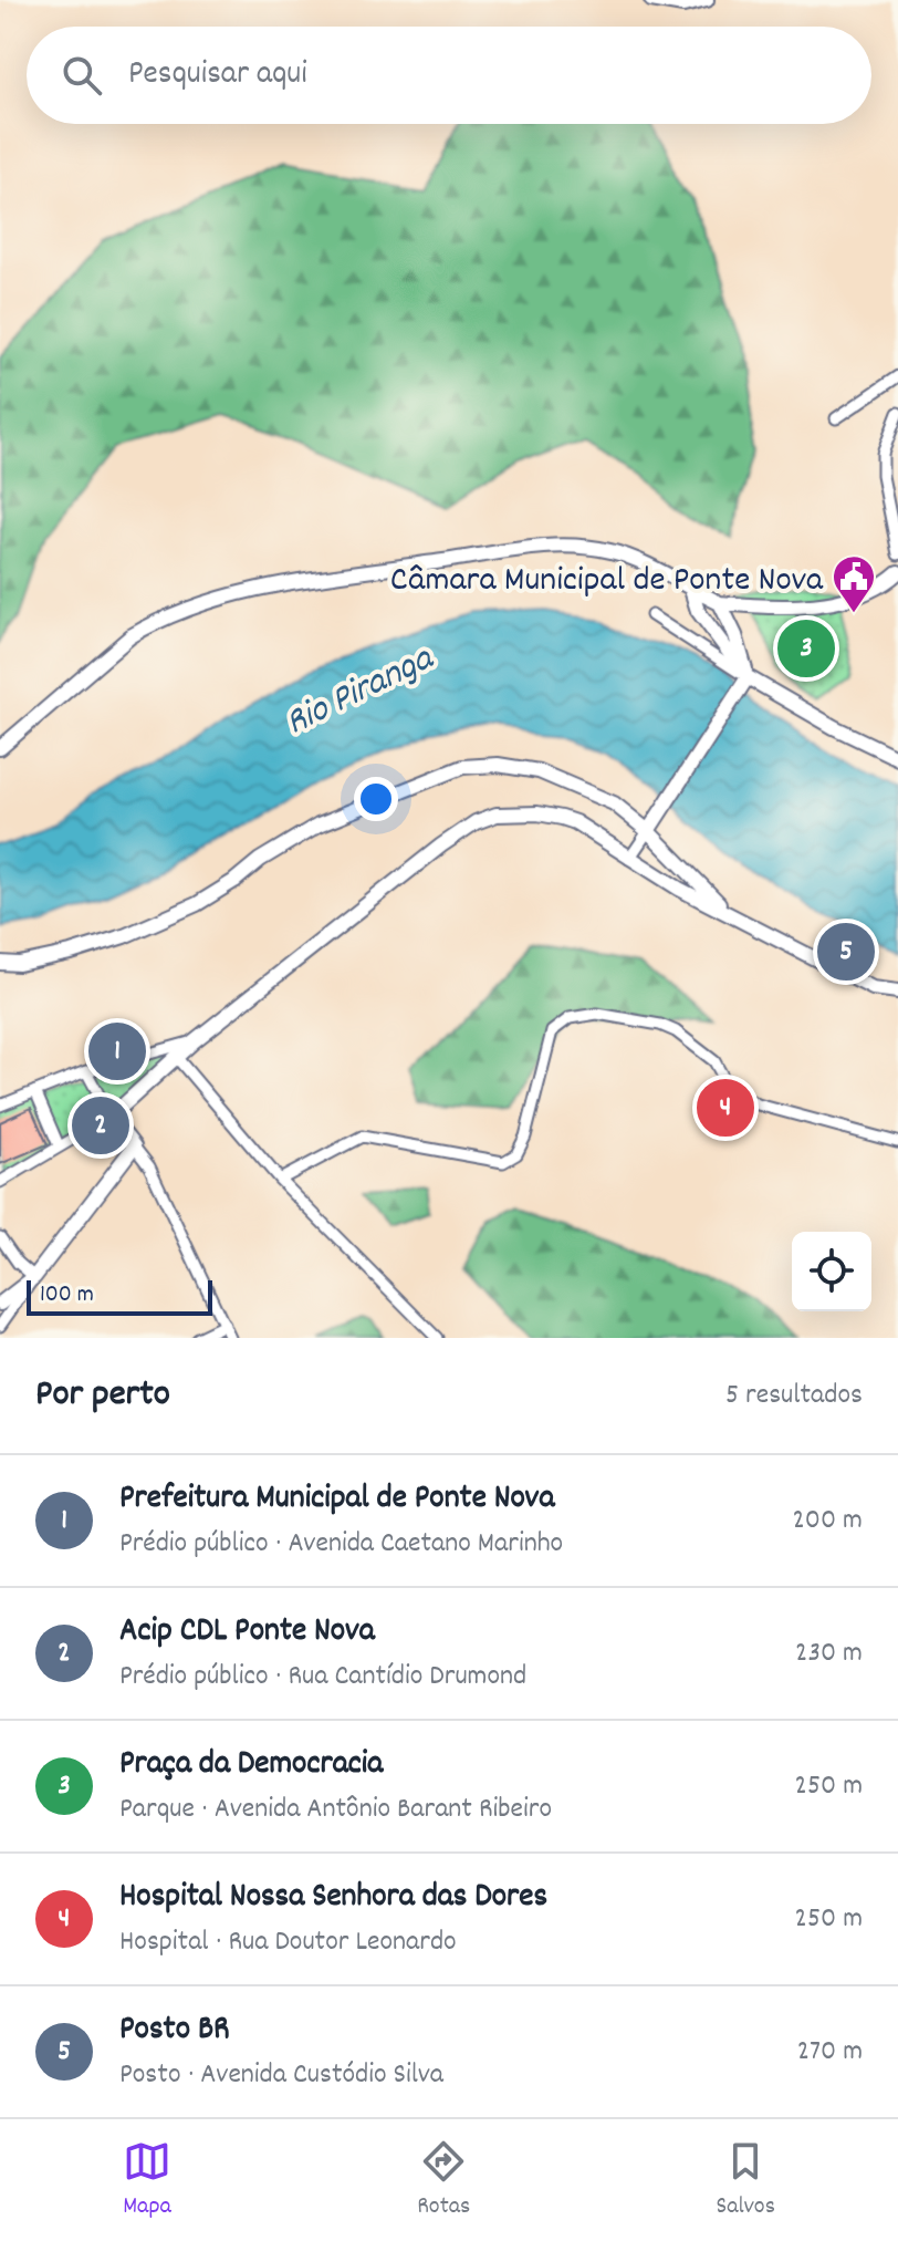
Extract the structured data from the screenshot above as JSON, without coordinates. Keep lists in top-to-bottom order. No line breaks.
{"water":["Rio Piranga"],"places":{"public building":["Câmara Municipal de Ponte Nova"]},"scale_bar":"100 m","page":{"search":"Pesquisar aqui","pins":["3","5","1","4","2"],"scale":"100 m","heading":["Por perto","5 resultados"],"list":[{"mark":"1","name":"Prefeitura Municipal de Ponte Nova","note":"Prédio público · Avenida Caetano Marinho","value":"200 m"},{"mark":"2","name":"Acip CDL Ponte Nova","note":"Prédio público · Rua Cantídio Drumond","value":"230 m"},{"mark":"3","name":"Praça da Democracia","note":"Parque · Avenida Antônio Barant Ribeiro","value":"250 m"},{"mark":"4","name":"Hospital Nossa Senhora das Dores","note":"Hospital · Rua Doutor Leonardo","value":"250 m"},{"mark":"5","name":"Posto BR","note":"Posto · Avenida Custódio Silva","value":"270 m"}],"nav":["Mapa","Rotas","Salvos"]}}
